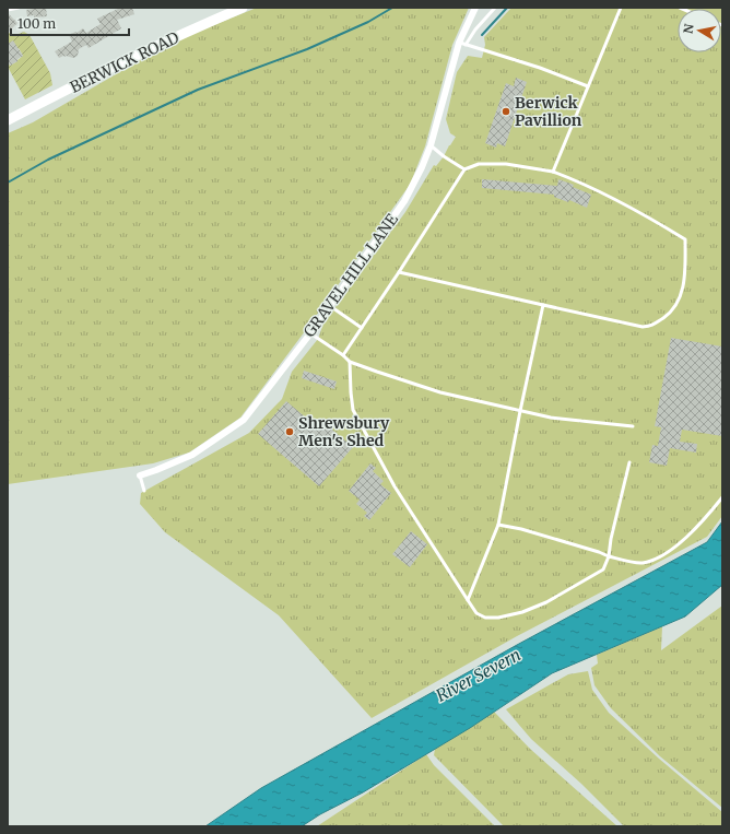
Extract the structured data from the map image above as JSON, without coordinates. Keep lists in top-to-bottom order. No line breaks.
{"streets":{"main road":["BERWICK ROAD"],"street":["GRAVEL HILL LANE"]},"water":["River Severn"],"places":["Berwick Pavillion","Shrewsbury Men's Shed"],"scale_bar":"100 m","north":"left"}
